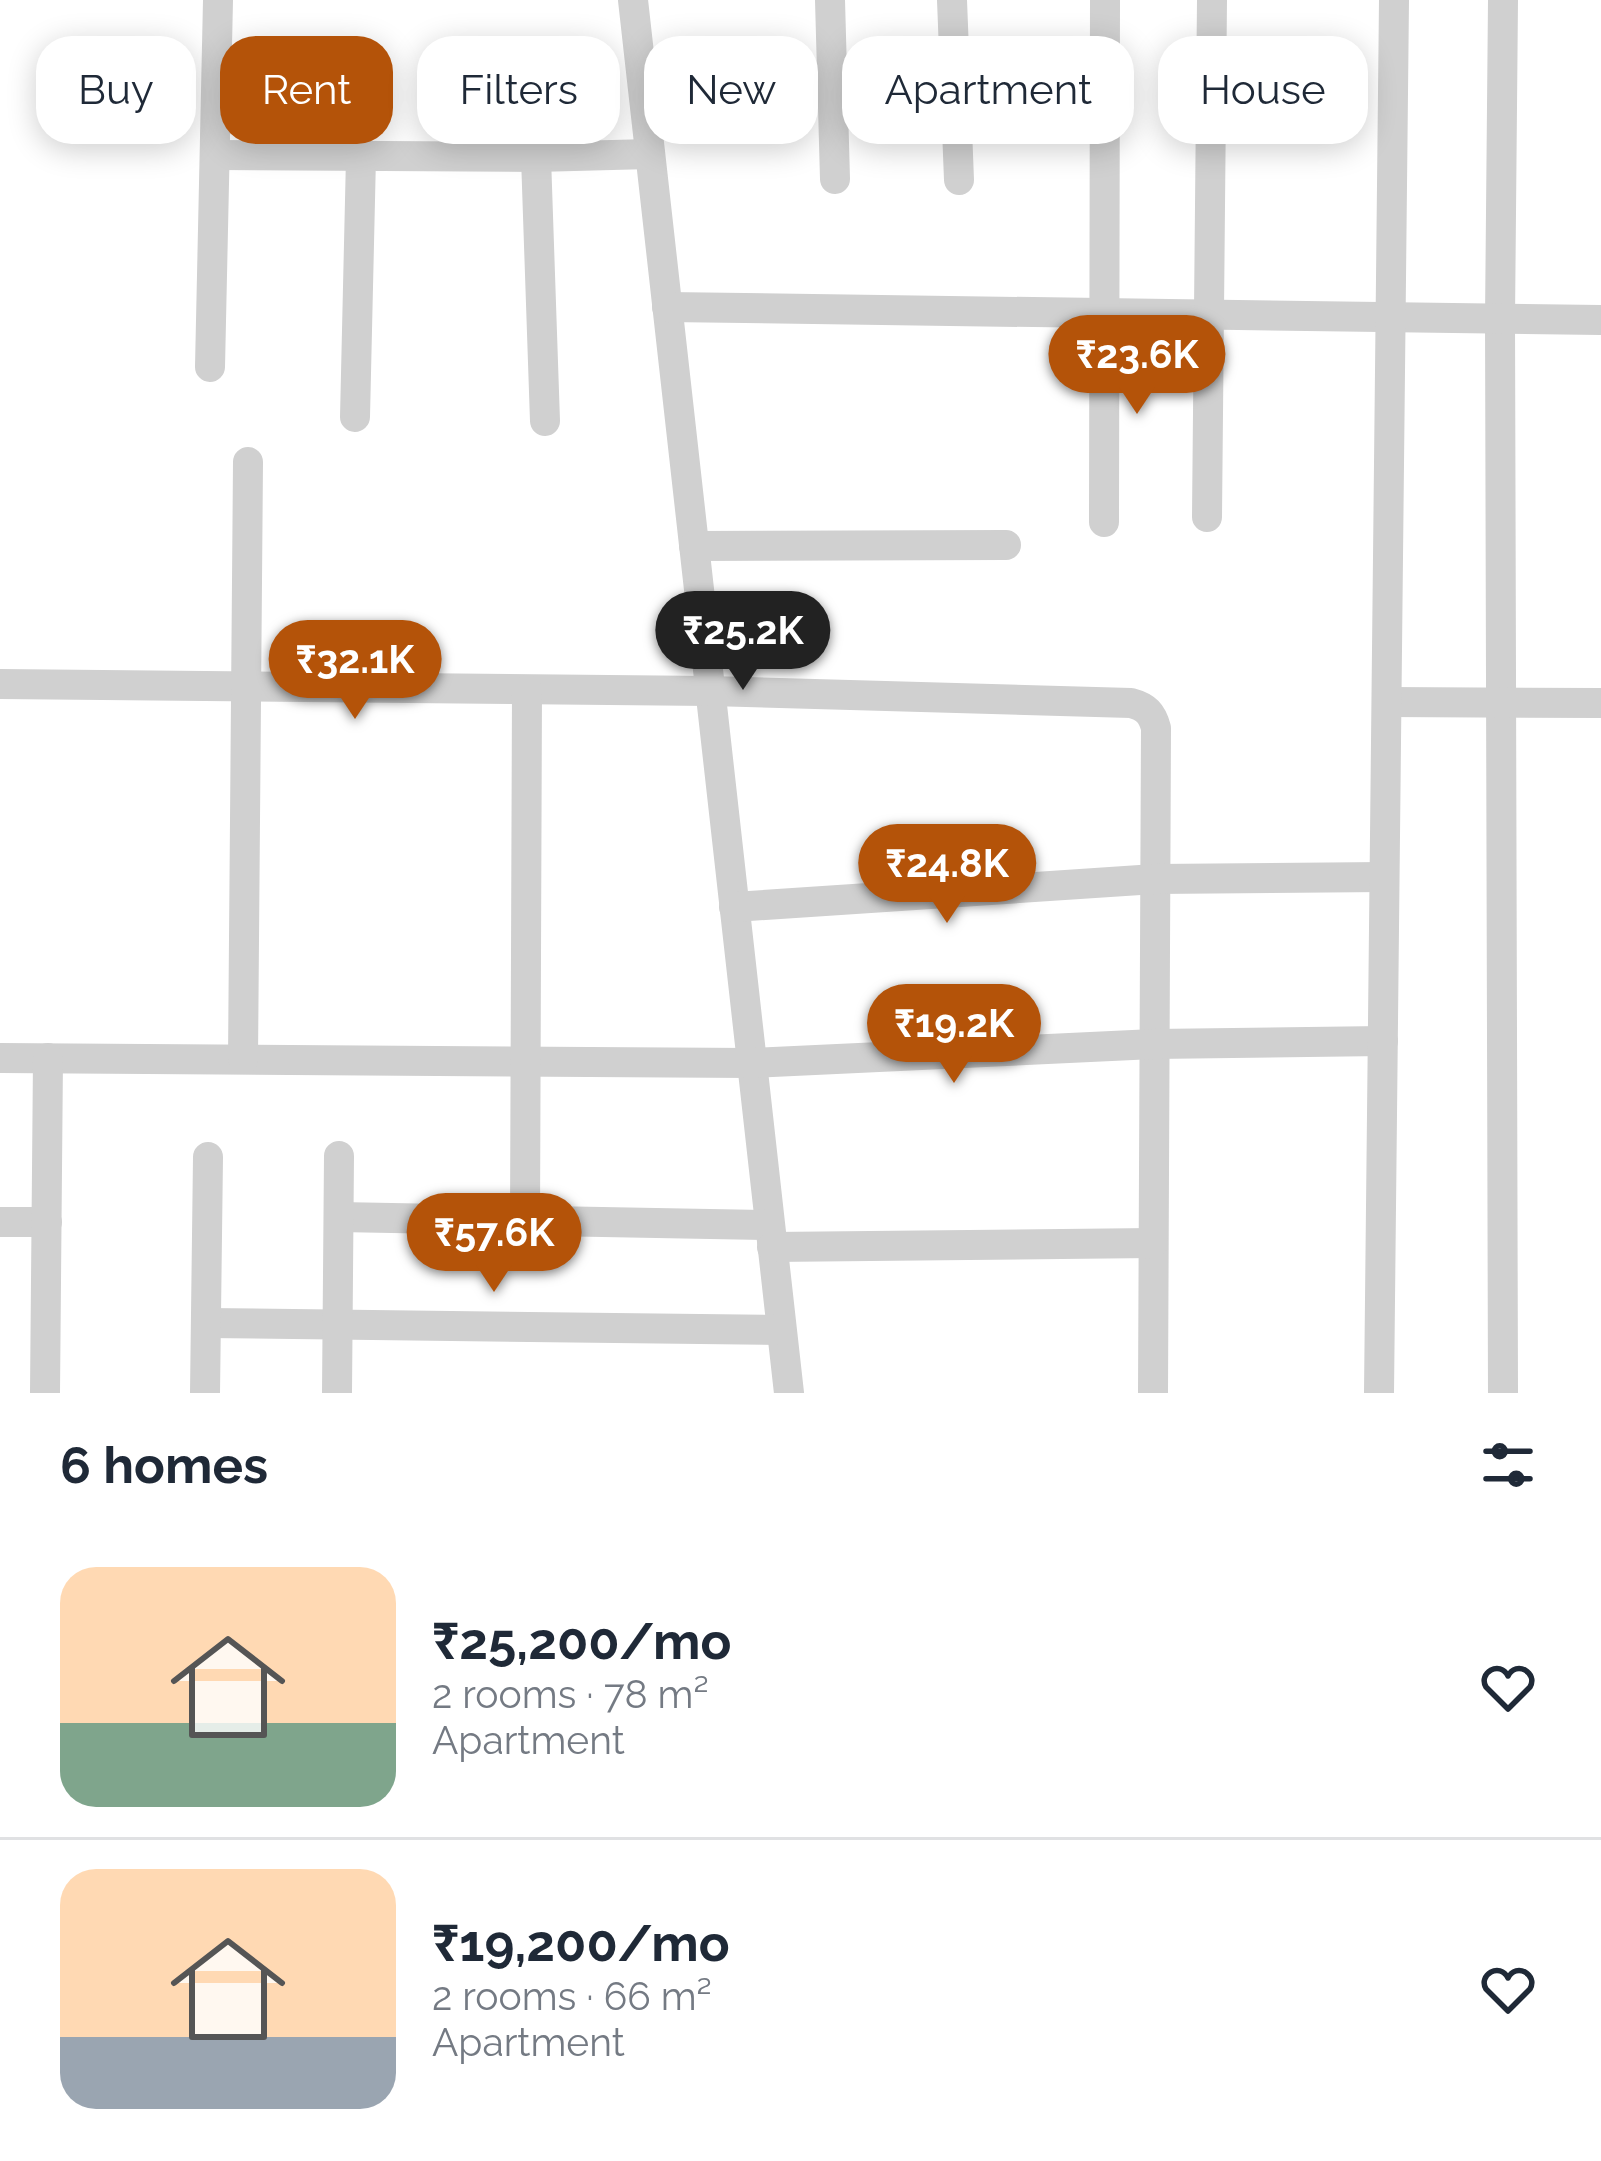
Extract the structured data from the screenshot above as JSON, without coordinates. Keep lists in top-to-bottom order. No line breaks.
{"page":{"chip":["Buy","Rent","Filters","New","Apartment","House"],"price":["₹23.6K","₹25.2K","₹32.1K","₹24.8K","₹19.2K","₹57.6K"],"heading":"6 homes","list":[{"name":"₹25,200/mo","note":"2 rooms · 78 m² · Apartment"},{"name":"₹19,200/mo","note":"2 rooms · 66 m² · Apartment"}]}}
